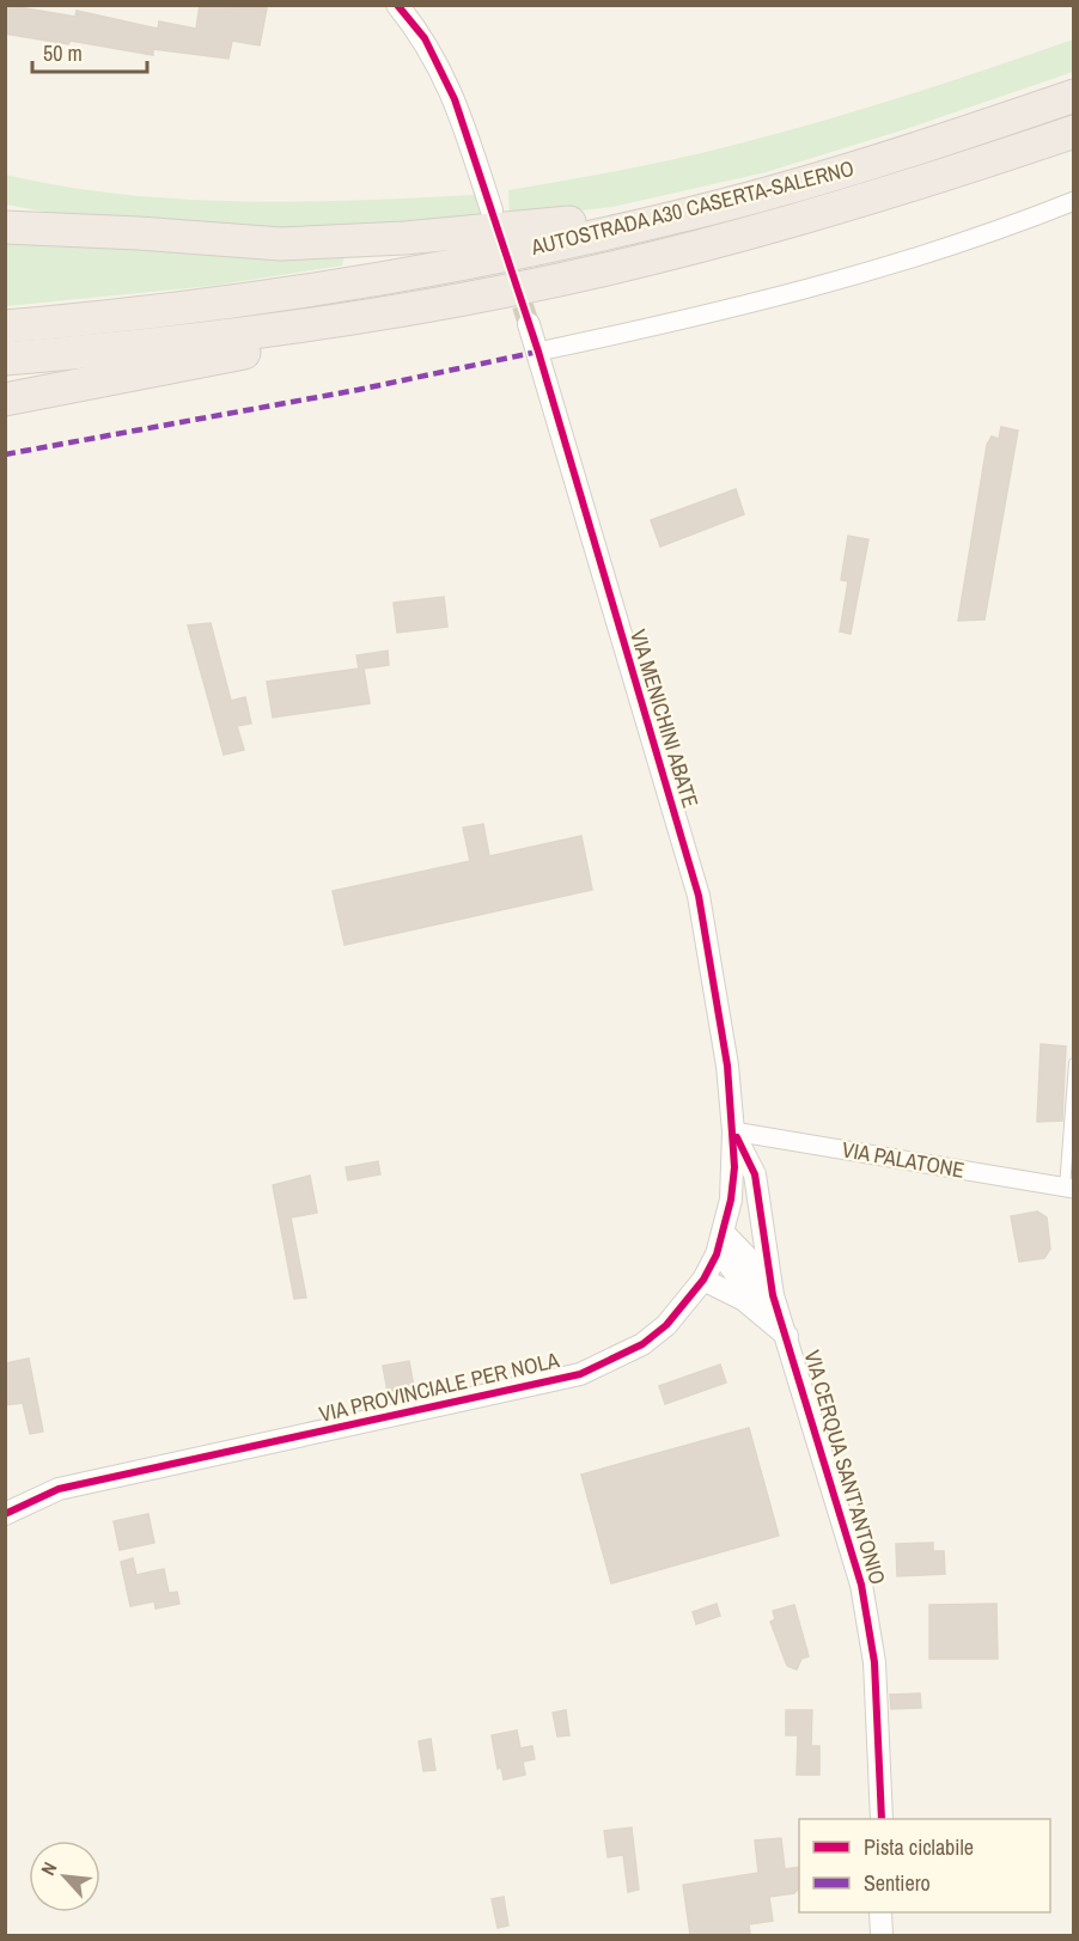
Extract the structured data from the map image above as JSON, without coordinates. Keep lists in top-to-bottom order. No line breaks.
{"streets":{"highway":["AUTOSTRADA A30 CASERTA-SALERNO"],"street":["VIA MENICHINI ABATE","VIA PALATONE","VIA PROVINCIALE PER NOLA","VIA CERQUA SANT'ANTONIO"]},"crossings":[["VIA MENICHINI ABATE","VIA PALATONE"],["VIA MENICHINI ABATE","VIA PROVINCIALE PER NOLA"],["VIA MENICHINI ABATE","VIA CERQUA SANT'ANTONIO"],["VIA PALATONE","VIA PROVINCIALE PER NOLA"],["VIA PALATONE","VIA CERQUA SANT'ANTONIO"],["VIA PROVINCIALE PER NOLA","VIA CERQUA SANT'ANTONIO"]],"legend":["Pista ciclabile","Sentiero"],"scale_bar":"50 m","north":"top left"}
